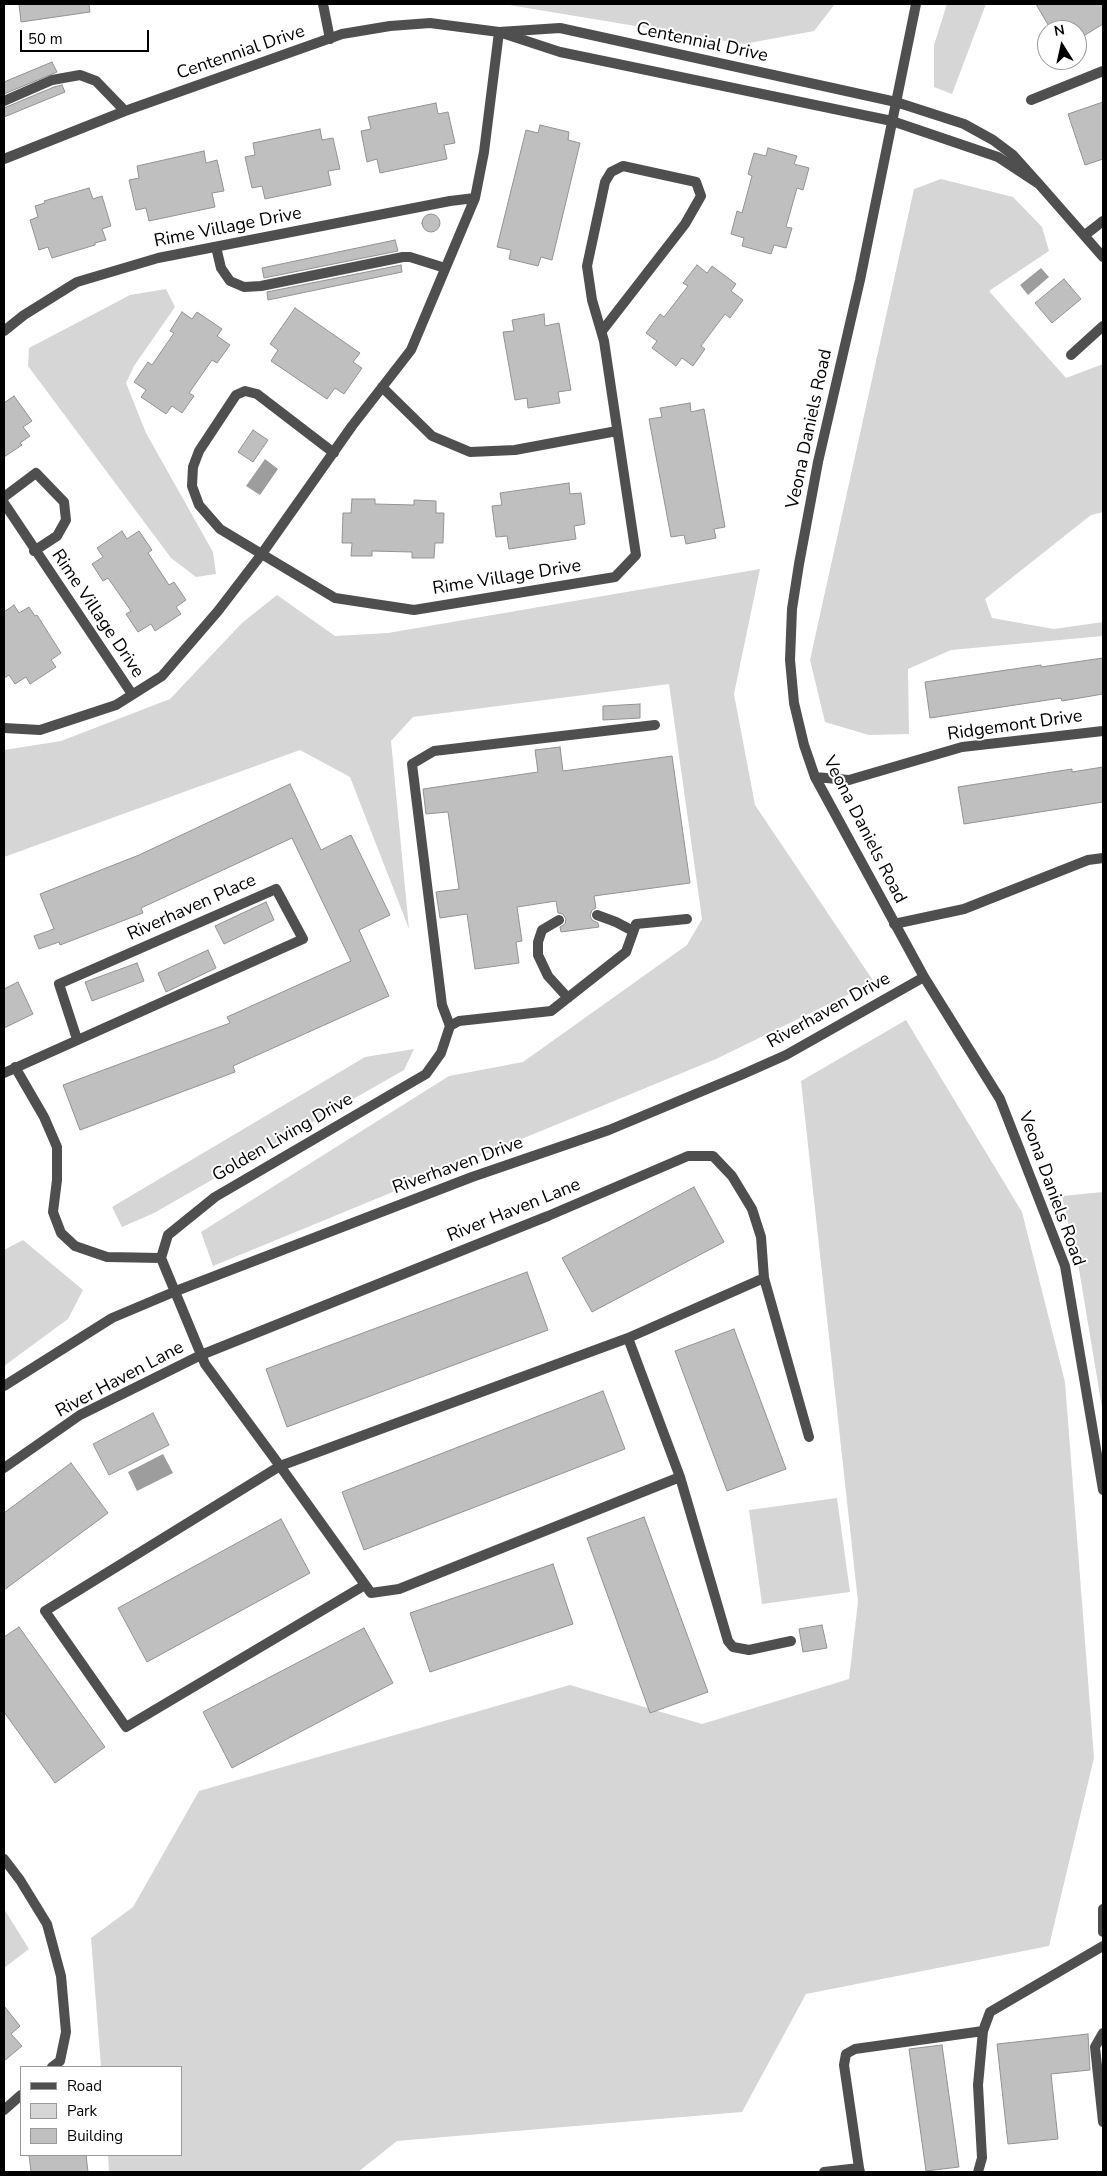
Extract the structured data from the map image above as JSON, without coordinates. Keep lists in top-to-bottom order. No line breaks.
{"streets":{"street":["Centennial Drive","Rime Village Drive","Veona Daniels Road","Ridgemont Drive","Riverhaven Place","Riverhaven Drive","Golden Living Drive","River Haven Lane"]},"crossings":[["Centennial Drive","Rime Village Drive"],["Centennial Drive","Veona Daniels Road"],["Veona Daniels Road","Ridgemont Drive"],["Veona Daniels Road","Riverhaven Drive"],["Riverhaven Drive","River Haven Lane"]],"legend":["Road","Park","Building"],"scale_bar":"50 m","north":"top"}
